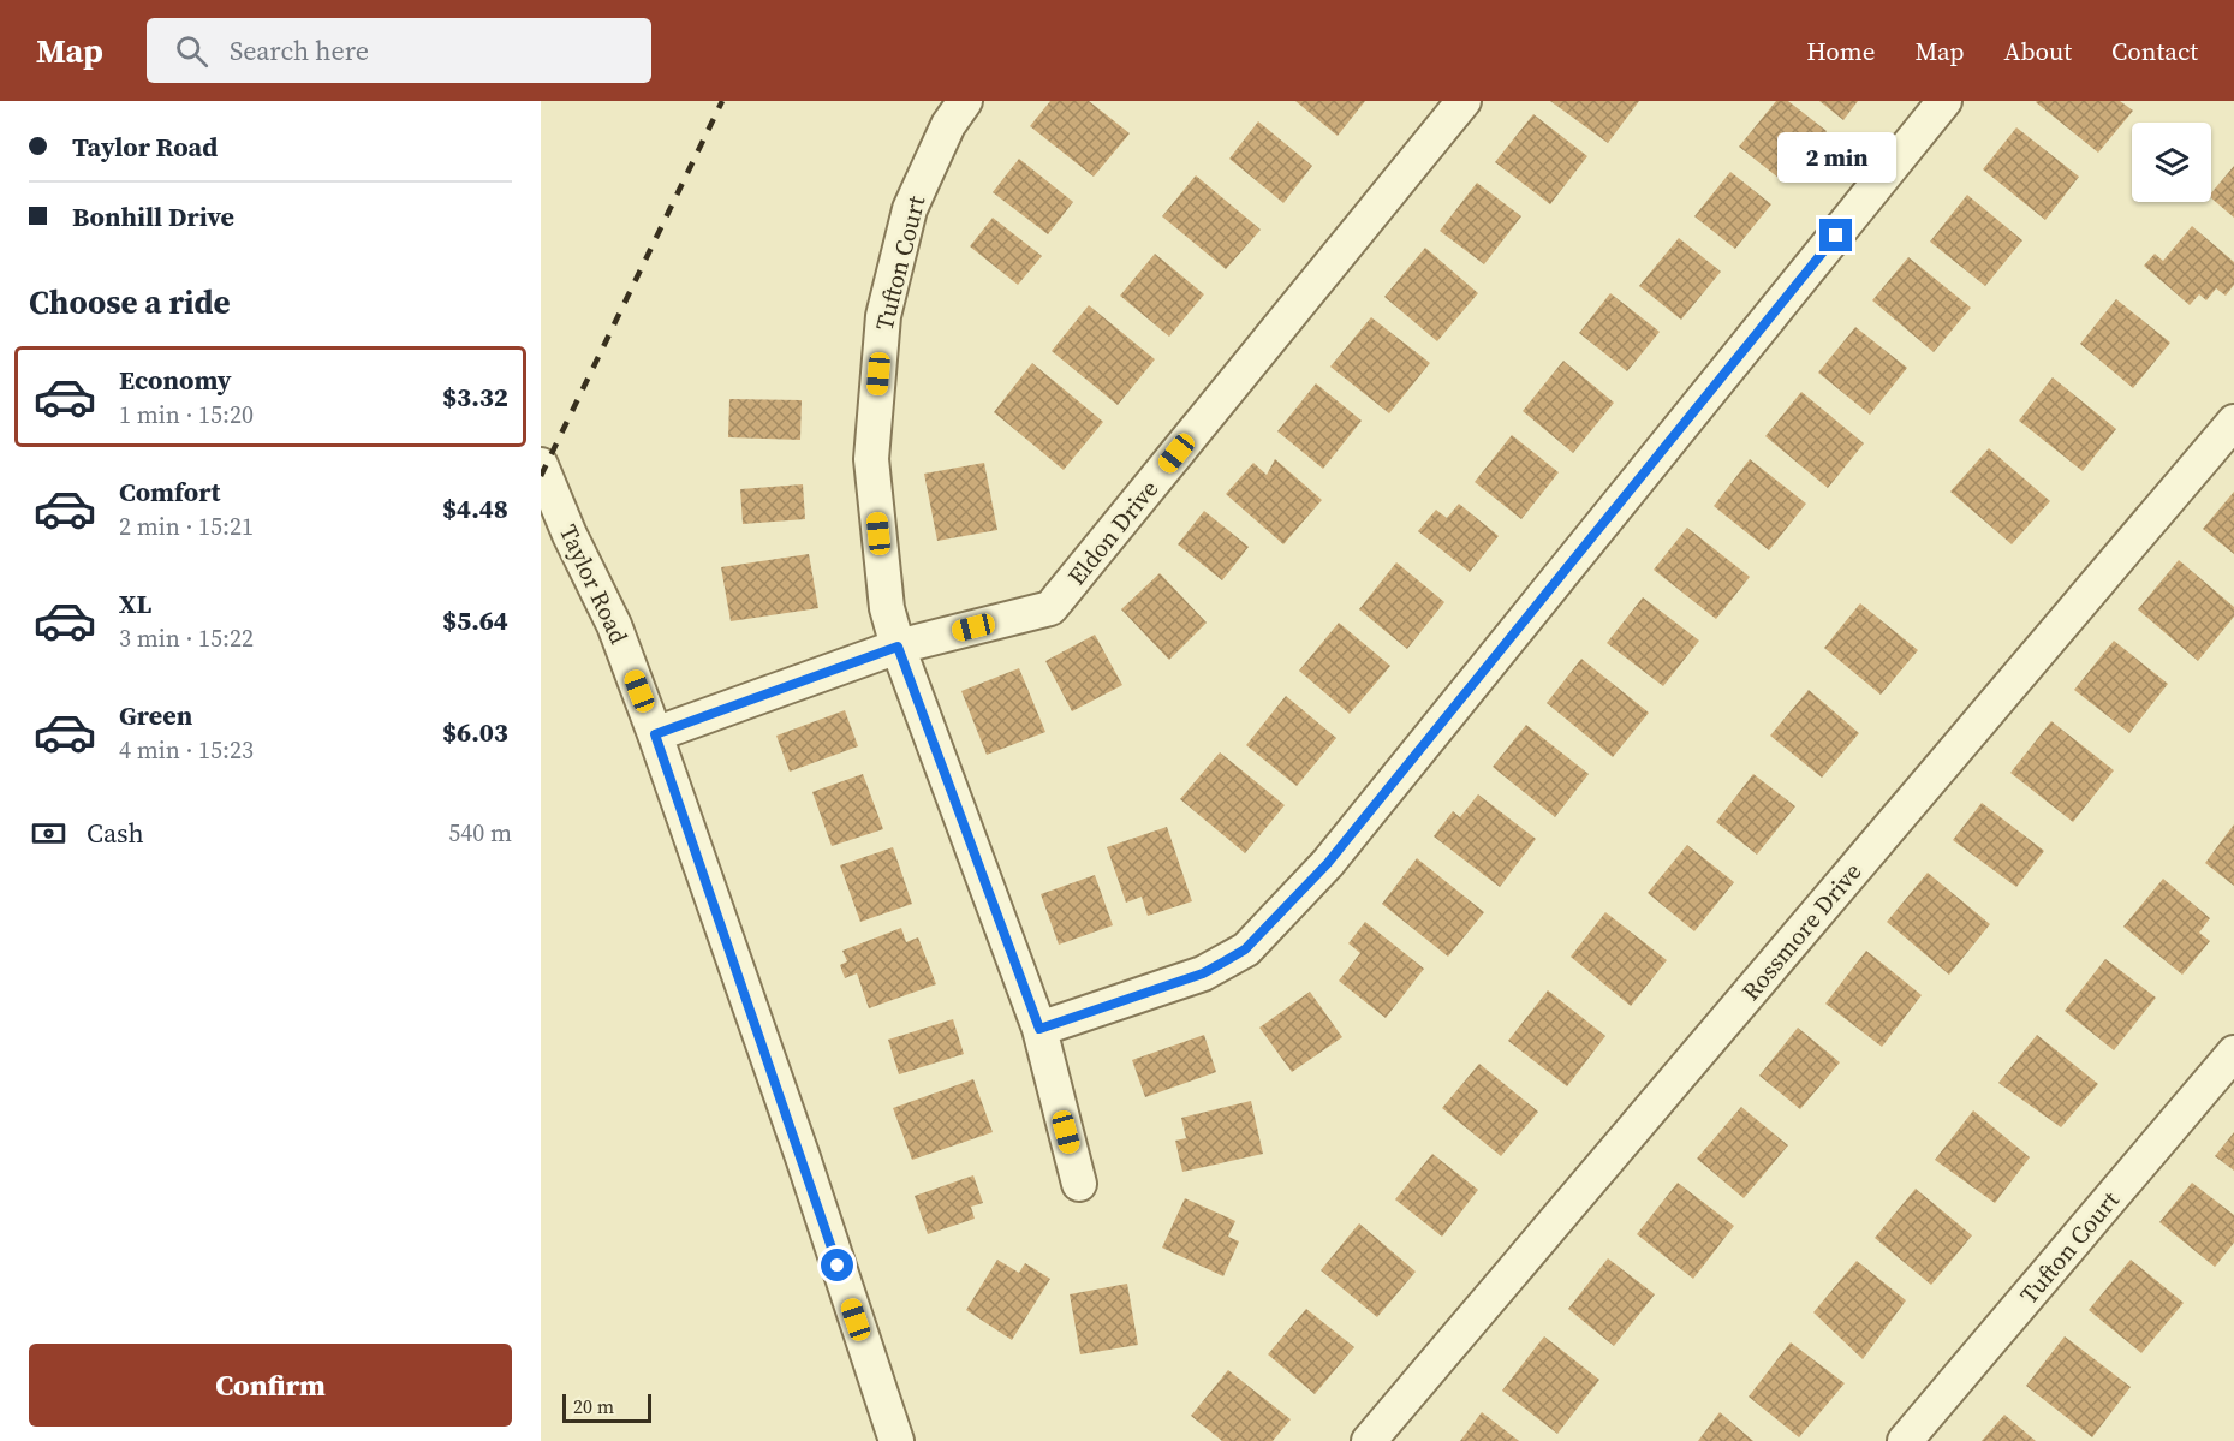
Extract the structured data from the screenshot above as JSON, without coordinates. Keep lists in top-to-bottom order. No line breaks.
{"streets":{"street":["Tufton Court","Eldon Drive","Taylor Road","Rossmore Drive"]},"crossings":[["Tufton Court","Eldon Drive"],["Eldon Drive","Taylor Road"]],"scale_bar":"20 m","page":{"header":"Map","search":"Search here","nav":["Home","Map","About","Contact"],"banner":["Taylor Road","Bonhill Drive"],"bubble":"2 min","heading":"Choose a ride","list":[{"name":"Economy","note":"1 min · 15:20","value":"$3.32"},{"name":"Comfort","note":"2 min · 15:21","value":"$4.48"},{"name":"XL","note":"3 min · 15:22","value":"$5.64"},{"name":"Green","note":"4 min · 15:23","value":"$6.03"}],"pay":["Cash","540 m"],"buttons":"Confirm","scale":"20 m"}}
